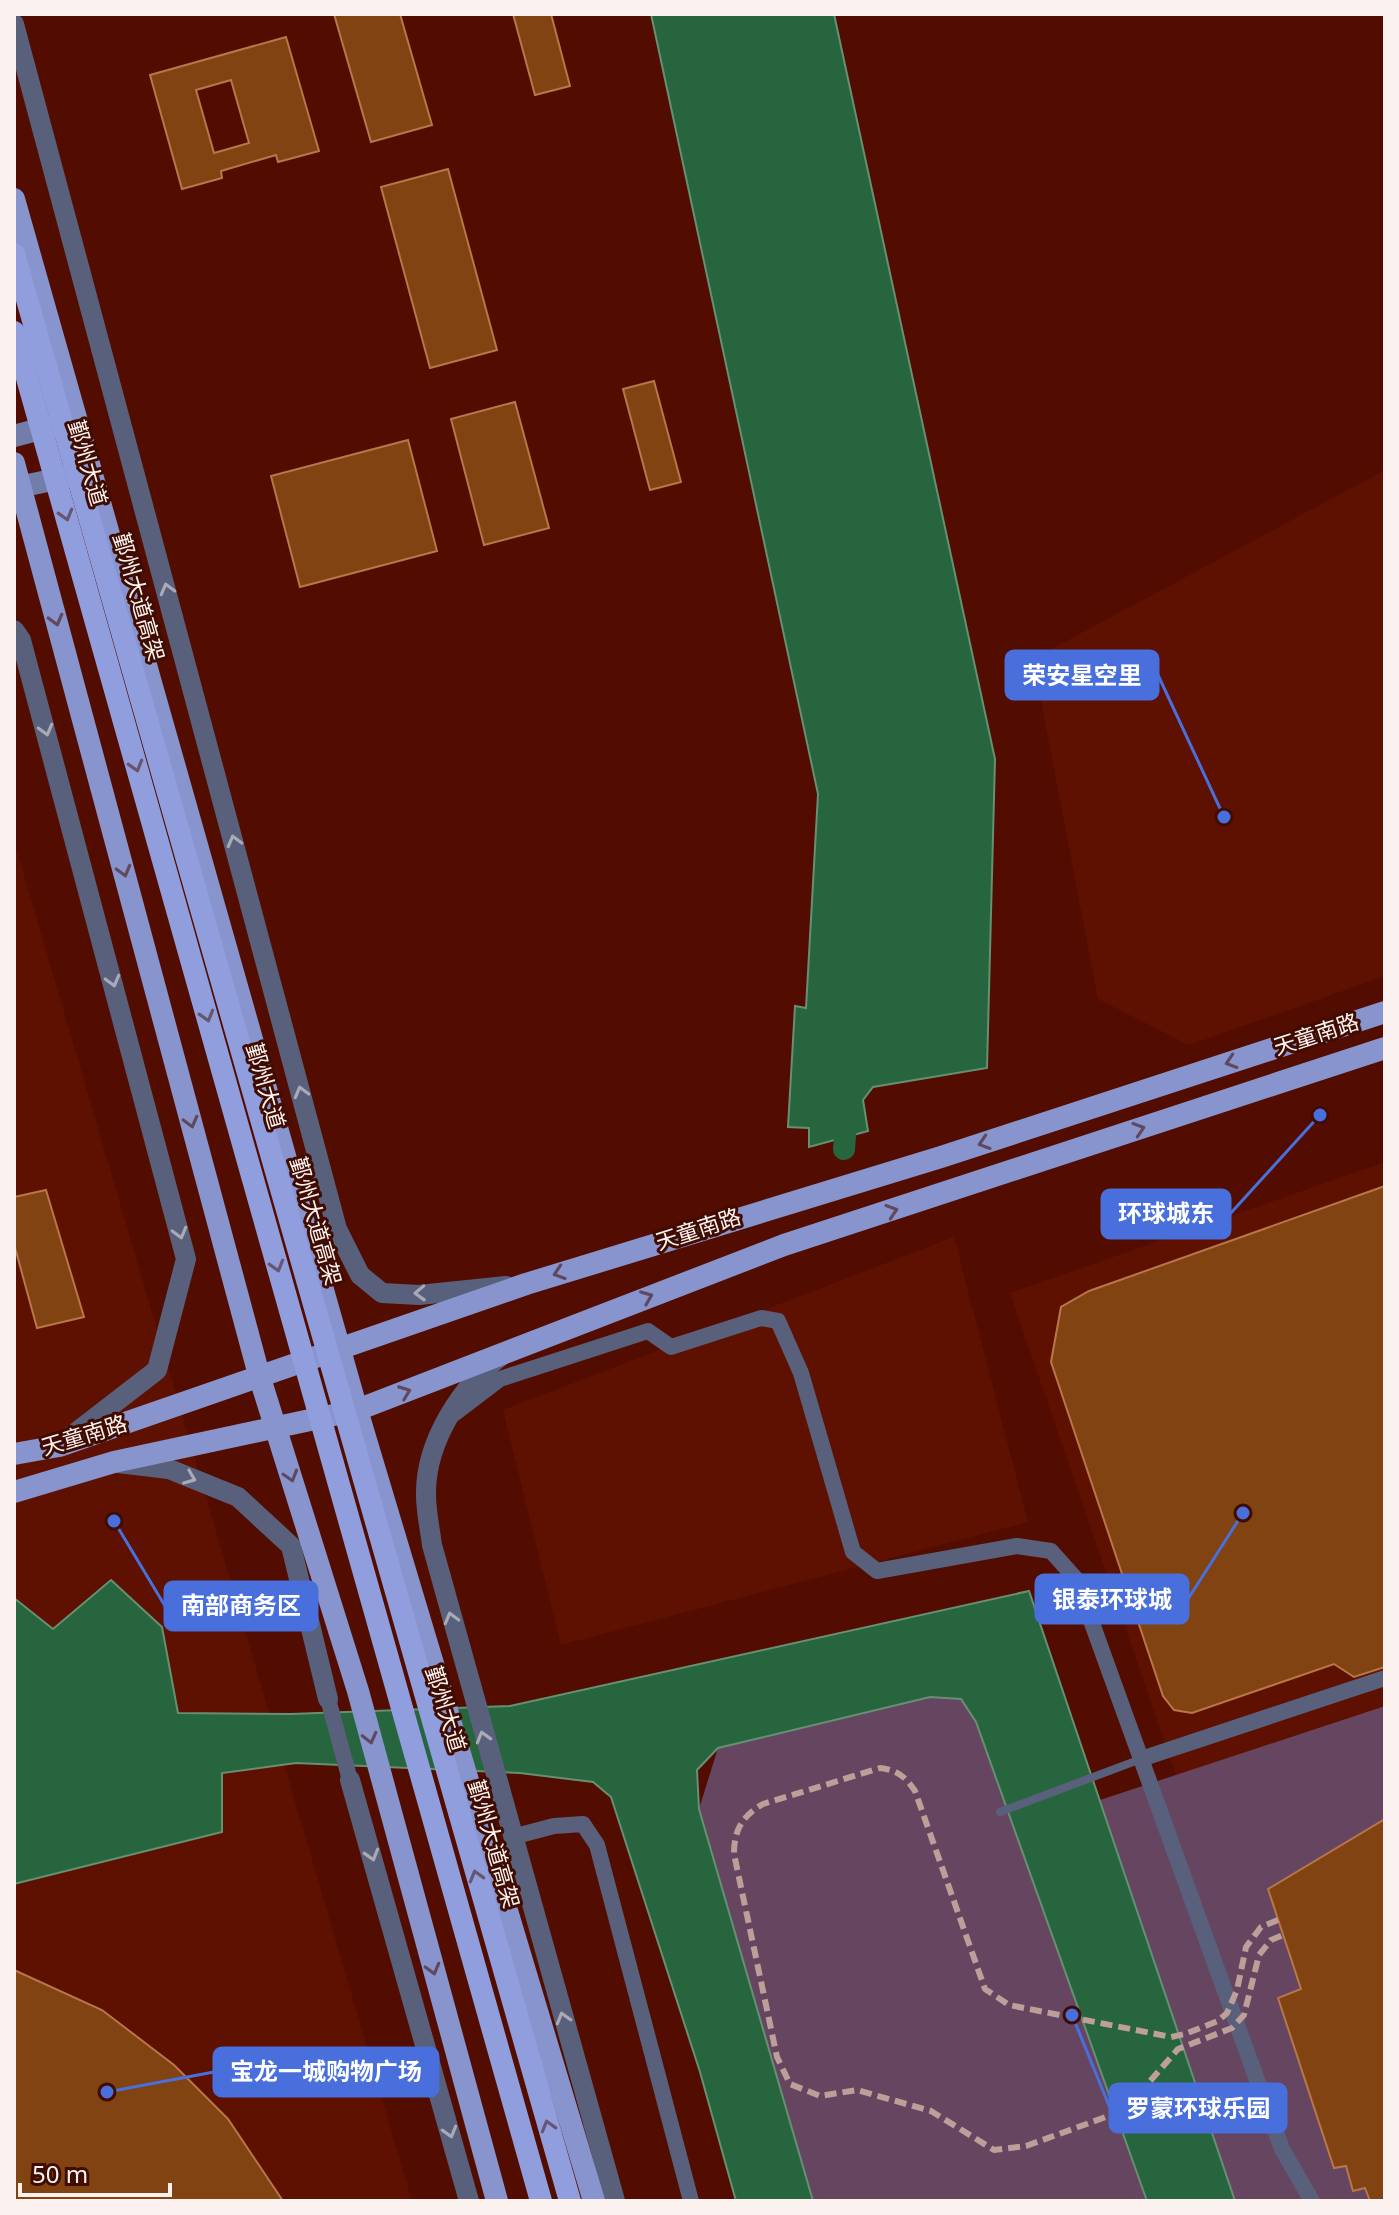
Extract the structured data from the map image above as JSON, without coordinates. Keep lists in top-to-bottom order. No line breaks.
{"streets":{"highway":["鄞州大道高架"],"main road":["鄞州大道","天童南路"]},"crossings":[["鄞州大道","天童南路"]],"one_way":["鄞州大道"],"places":["荣安星空里","环球城东","银泰环球城","南部商务区","罗蒙环球乐园","宝龙一城购物广场"],"scale_bar":"50 m"}
